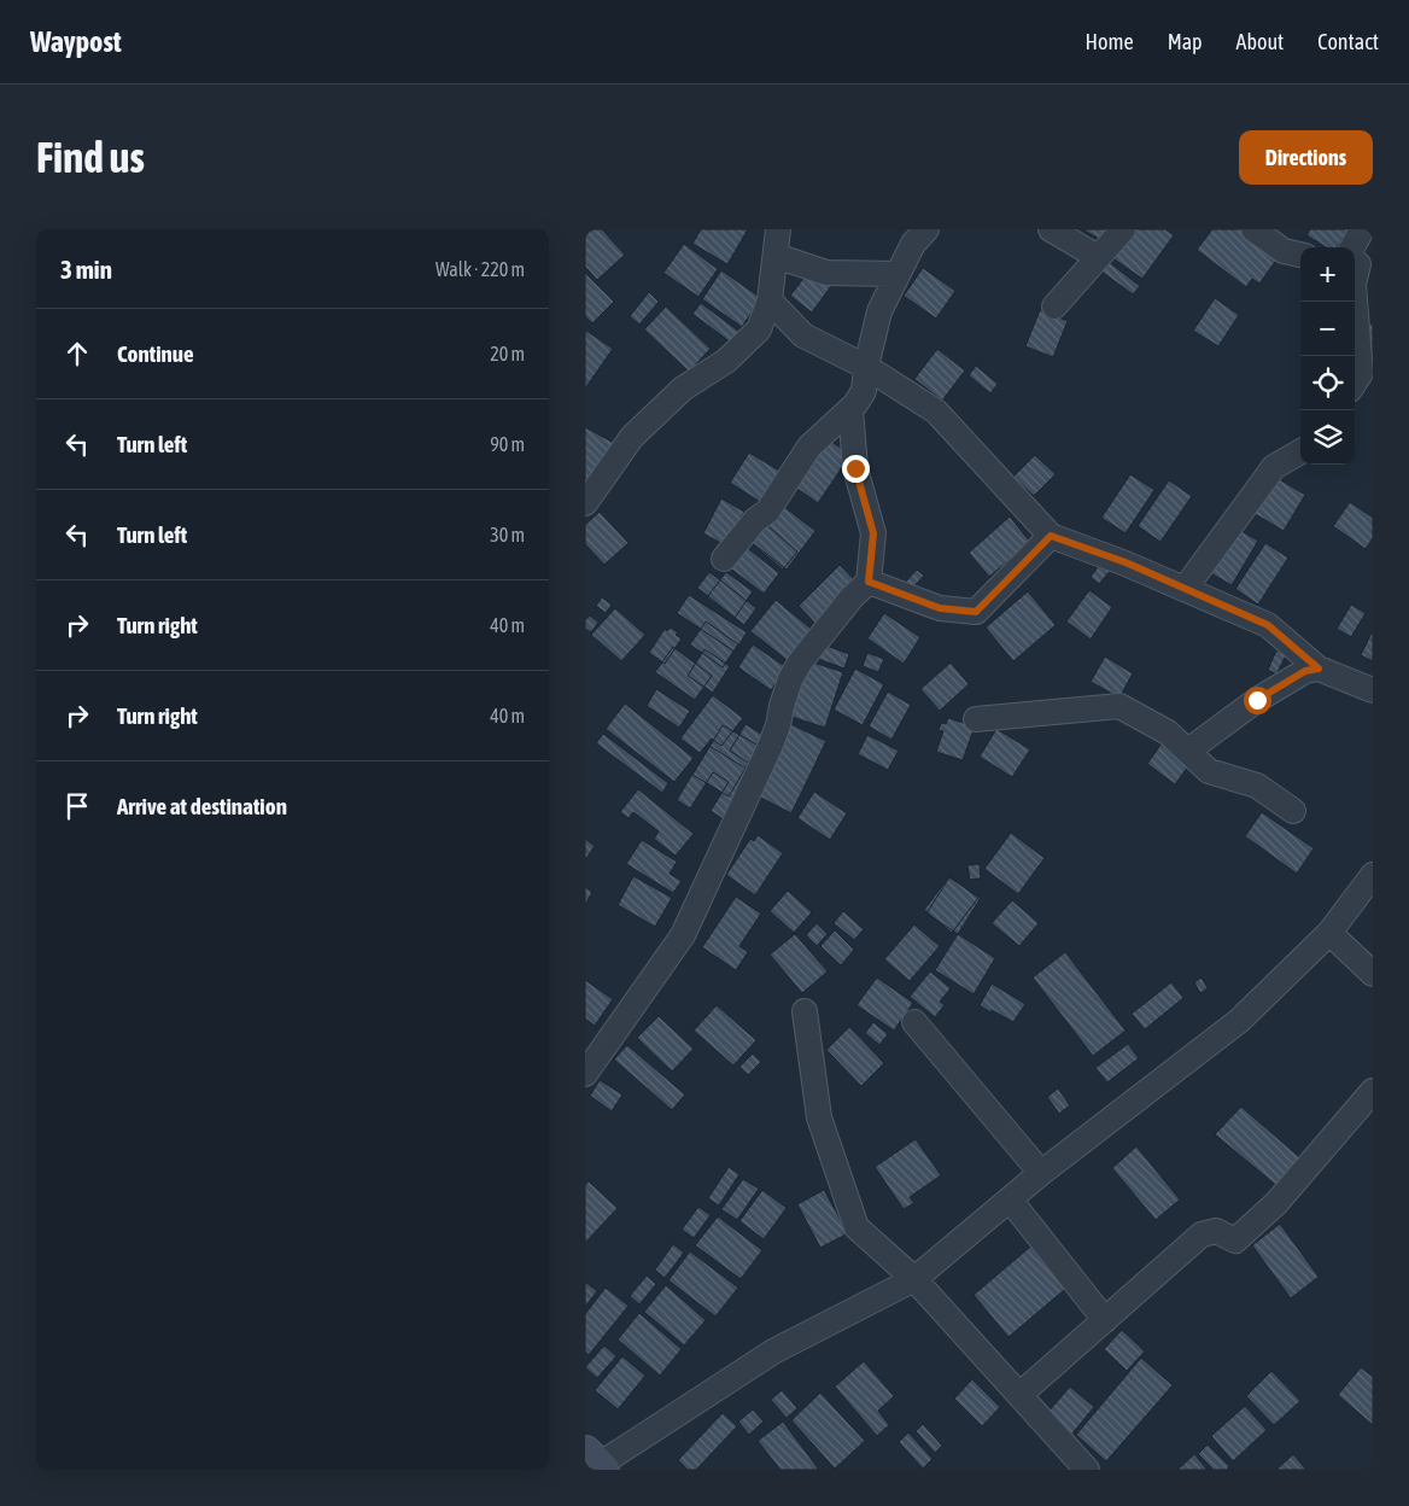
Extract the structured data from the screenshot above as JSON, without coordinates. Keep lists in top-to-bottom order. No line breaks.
{"page":{"header":"Waypost","nav":["Home","Map","About","Contact"],"buttons":"Directions","title":"Find us","heading":["3 min","Walk · 220 m"],"map_buttons":["+","−"],"list":[["Continue","20 m"],["Turn left","90 m"],["Turn left","30 m"],["Turn right","40 m"],["Turn right","40 m"],"Arrive at destination"]}}
